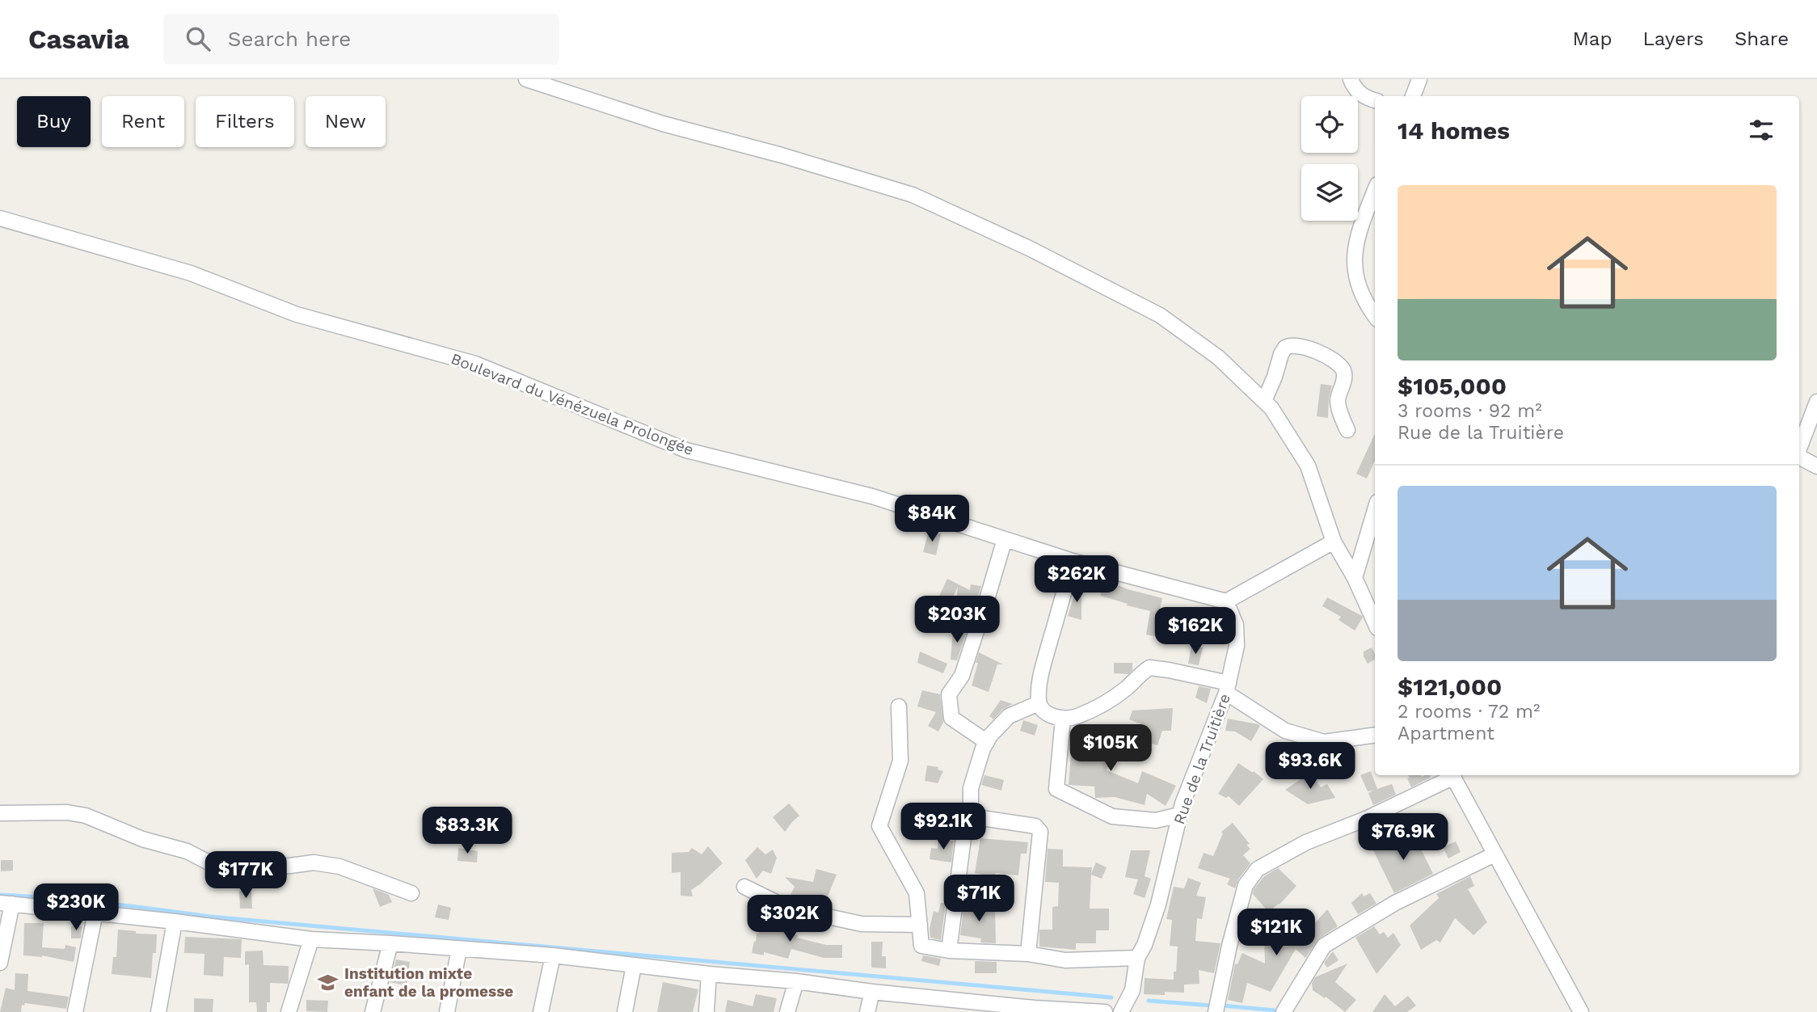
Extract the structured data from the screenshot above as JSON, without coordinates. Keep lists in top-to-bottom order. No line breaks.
{"streets":{"street":["Boulevard du Vénézuela Prolongée","Rue de la Truitière"]},"crossings":[["Boulevard du Vénézuela Prolongée","Rue de la Truitière"]],"places":{"school or university":["Institution mixte enfant de la promesse"]},"page":{"header":"Casavia","search":"Search here","nav":["Map","Layers","Share"],"chip":["Buy","Rent","Filters","New"],"heading":"14 homes","list":[{"name":"$105,000","note":"3 rooms · 92 m² · Rue de la Truitière"},{"name":"$121,000","note":"2 rooms · 72 m² · Apartment"}],"price":["$84K","$262K","$203K","$162K","$105K","$93.6K","$92.1K","$83.3K","$76.9K","$177K","$71K","$230K","$302K","$121K"]}}
